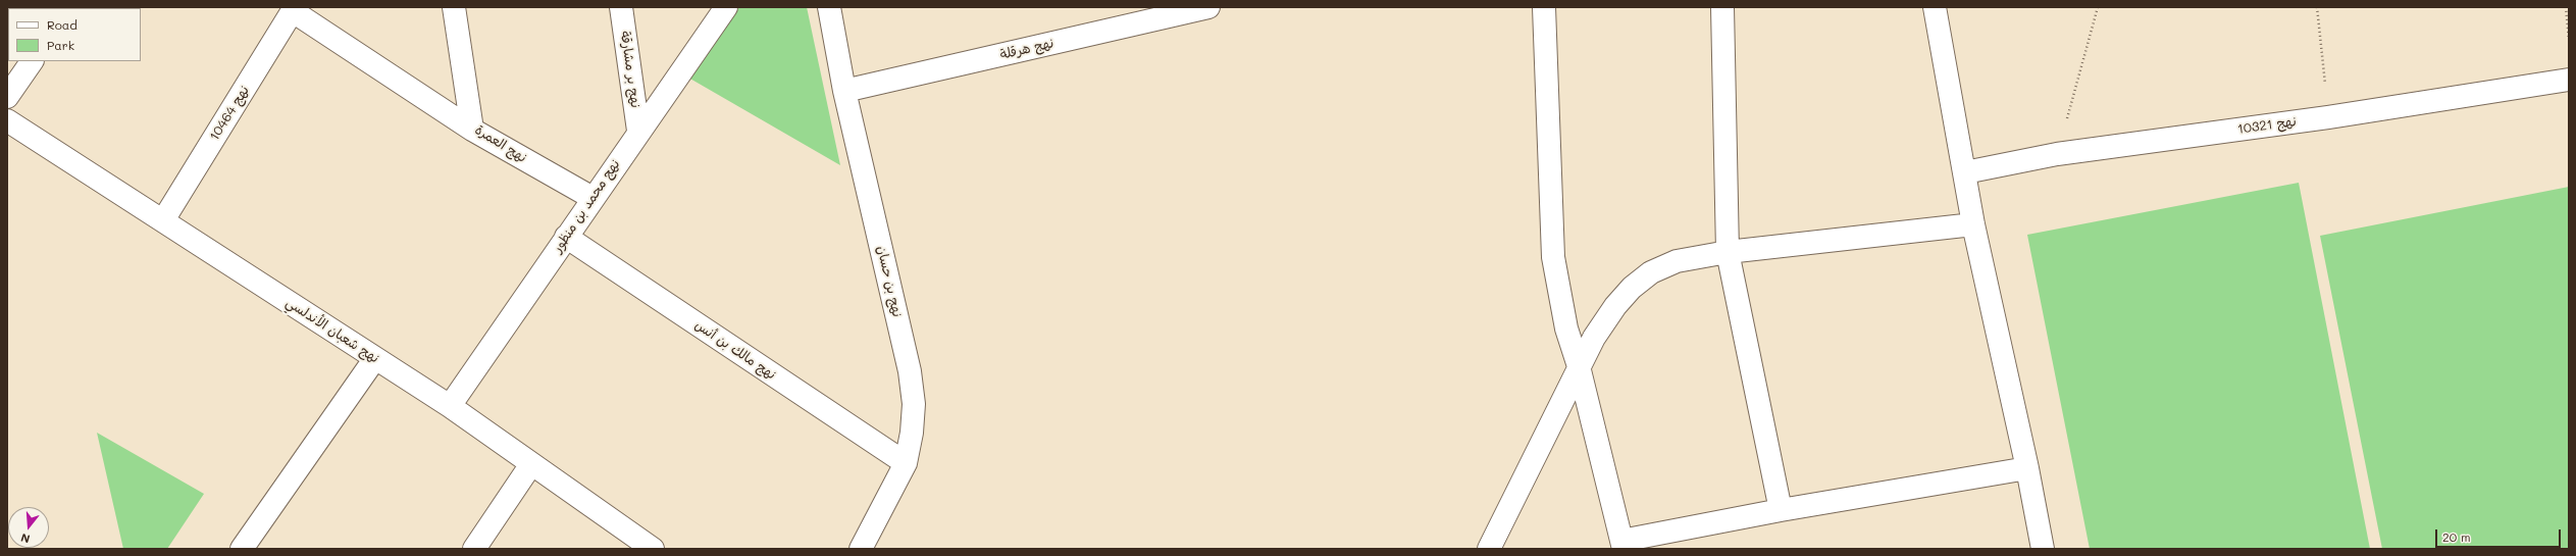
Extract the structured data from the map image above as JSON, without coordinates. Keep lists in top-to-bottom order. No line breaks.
{"streets":{"street":["نهج هرقلة","نهج بر مشارقة","نهج 10464","نهج 10321","نهج العمرة","نهج محمد بن منظور","نهج بن حسان","نهج شعبان الأندلسي","نهج مالك بن أنس"]},"crossings":[["نهج هرقلة","نهج بن حسان"],["نهج بر مشارقة","نهج محمد بن منظور"],["نهج 10464","نهج شعبان الأندلسي"],["نهج العمرة","نهج محمد بن منظور"],["نهج محمد بن منظور","نهج شعبان الأندلسي"],["نهج محمد بن منظور","نهج مالك بن أنس"],["نهج بن حسان","نهج مالك بن أنس"]],"legend":["Road","Park"],"scale_bar":"20 m","north":"bottom"}
